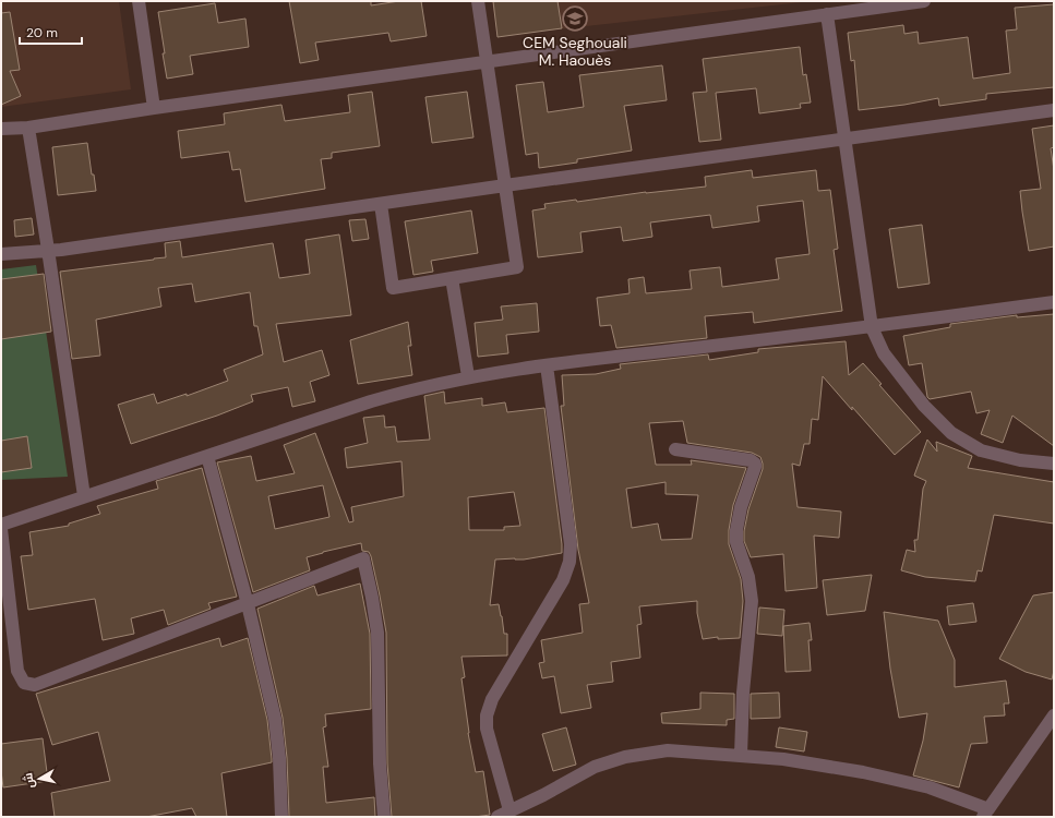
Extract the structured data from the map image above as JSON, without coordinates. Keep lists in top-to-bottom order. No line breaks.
{"places":{"school or university":["CEM Seghouali M. Haouès"]},"scale_bar":"20 m","north":"left"}
